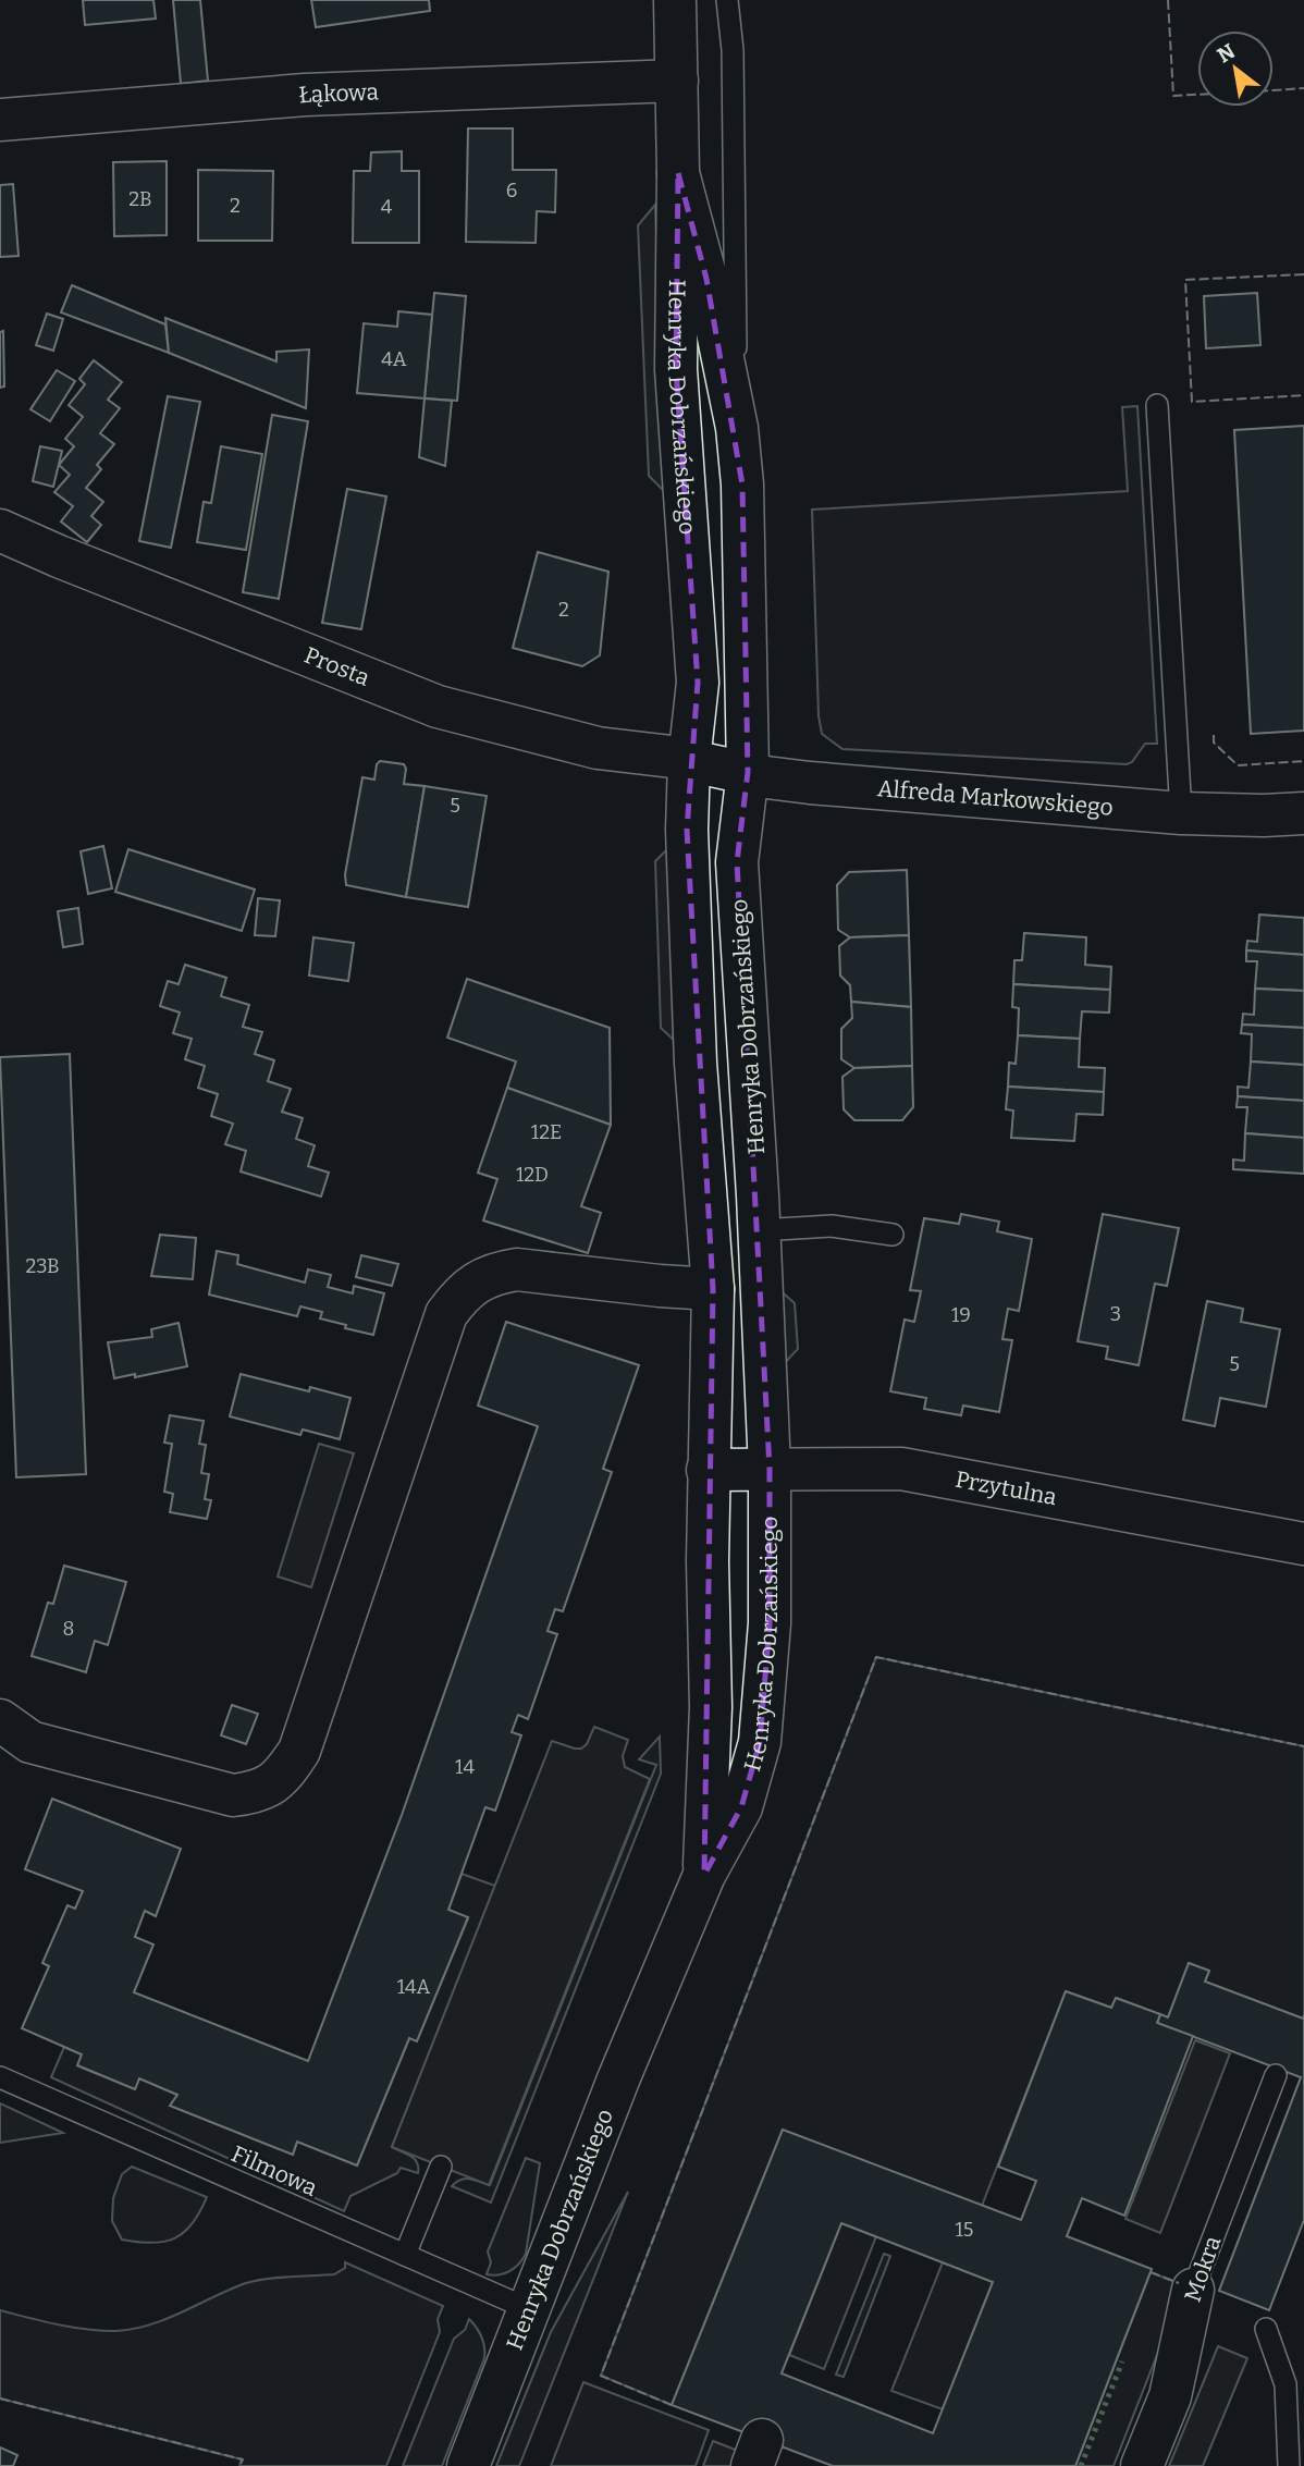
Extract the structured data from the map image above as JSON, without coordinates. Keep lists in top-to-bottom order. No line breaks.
{"streets":{"street":["Łąkowa","Henryka Dobrzańskiego","Prosta","Alfreda Markowskiego","Przytulna","Mokra"],"lane":["Filmowa"]},"crossings":[["Łąkowa","Henryka Dobrzańskiego"],["Henryka Dobrzańskiego","Prosta"],["Henryka Dobrzańskiego","Alfreda Markowskiego"],["Henryka Dobrzańskiego","Przytulna"],["Henryka Dobrzańskiego","Filmowa"],["Prosta","Alfreda Markowskiego"]],"house_numbers":["6","2B","2","4","4A","2","5","12E","12D","23B","3","19","5","8","14","14A","15"],"north":"top left"}
